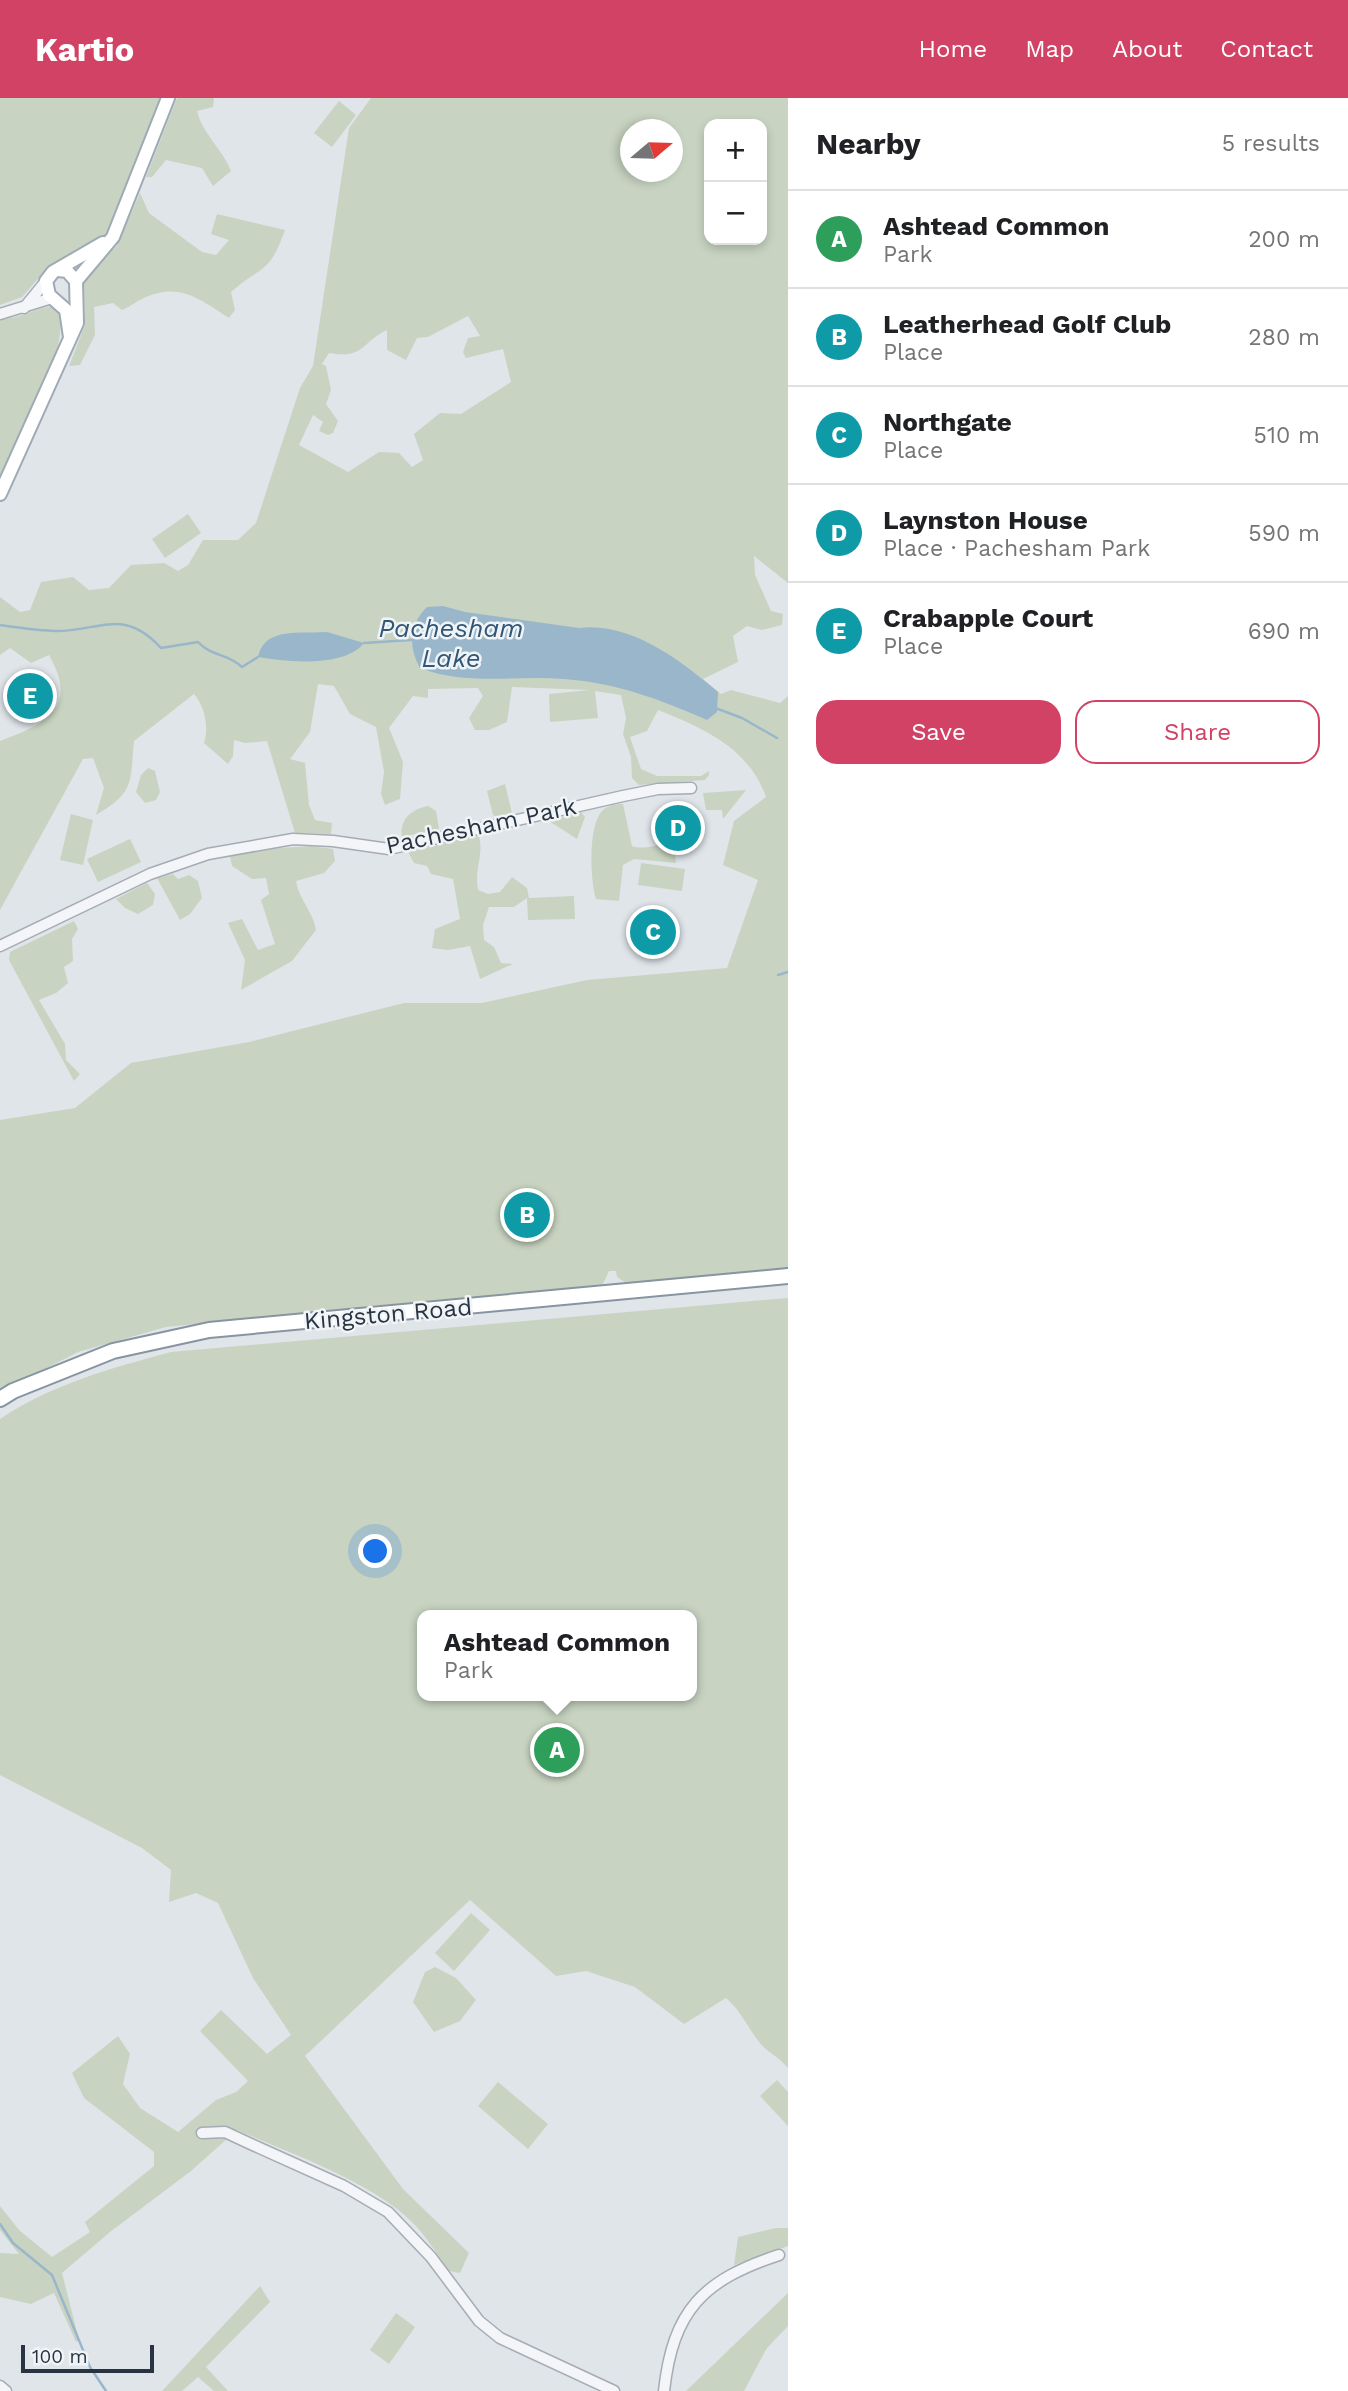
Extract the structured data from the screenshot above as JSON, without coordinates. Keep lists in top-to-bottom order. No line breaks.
{"streets":{"highway":["Kingston Road"],"street":["Pachesham Park"]},"water":["Pachesham Lake"],"scale_bar":"100 m","north":"right","page":{"header":"Kartio","nav":["Home","Map","About","Contact"],"heading":["Nearby","5 results"],"map_buttons":["+","−"],"list":[{"mark":"A","name":"Ashtead Common","note":"Park","value":"200 m"},{"mark":"B","name":"Leatherhead Golf Club","note":"Place","value":"280 m"},{"mark":"C","name":"Northgate","note":"Place","value":"510 m"},{"mark":"D","name":"Laynston House","note":"Place · Pachesham Park","value":"590 m"},{"mark":"E","name":"Crabapple Court","note":"Place","value":"690 m"}],"pins":["E","D","C","B","A"],"buttons":["Save","Share"],"popup":["Ashtead Common","Park"],"scale":"100 m"}}
